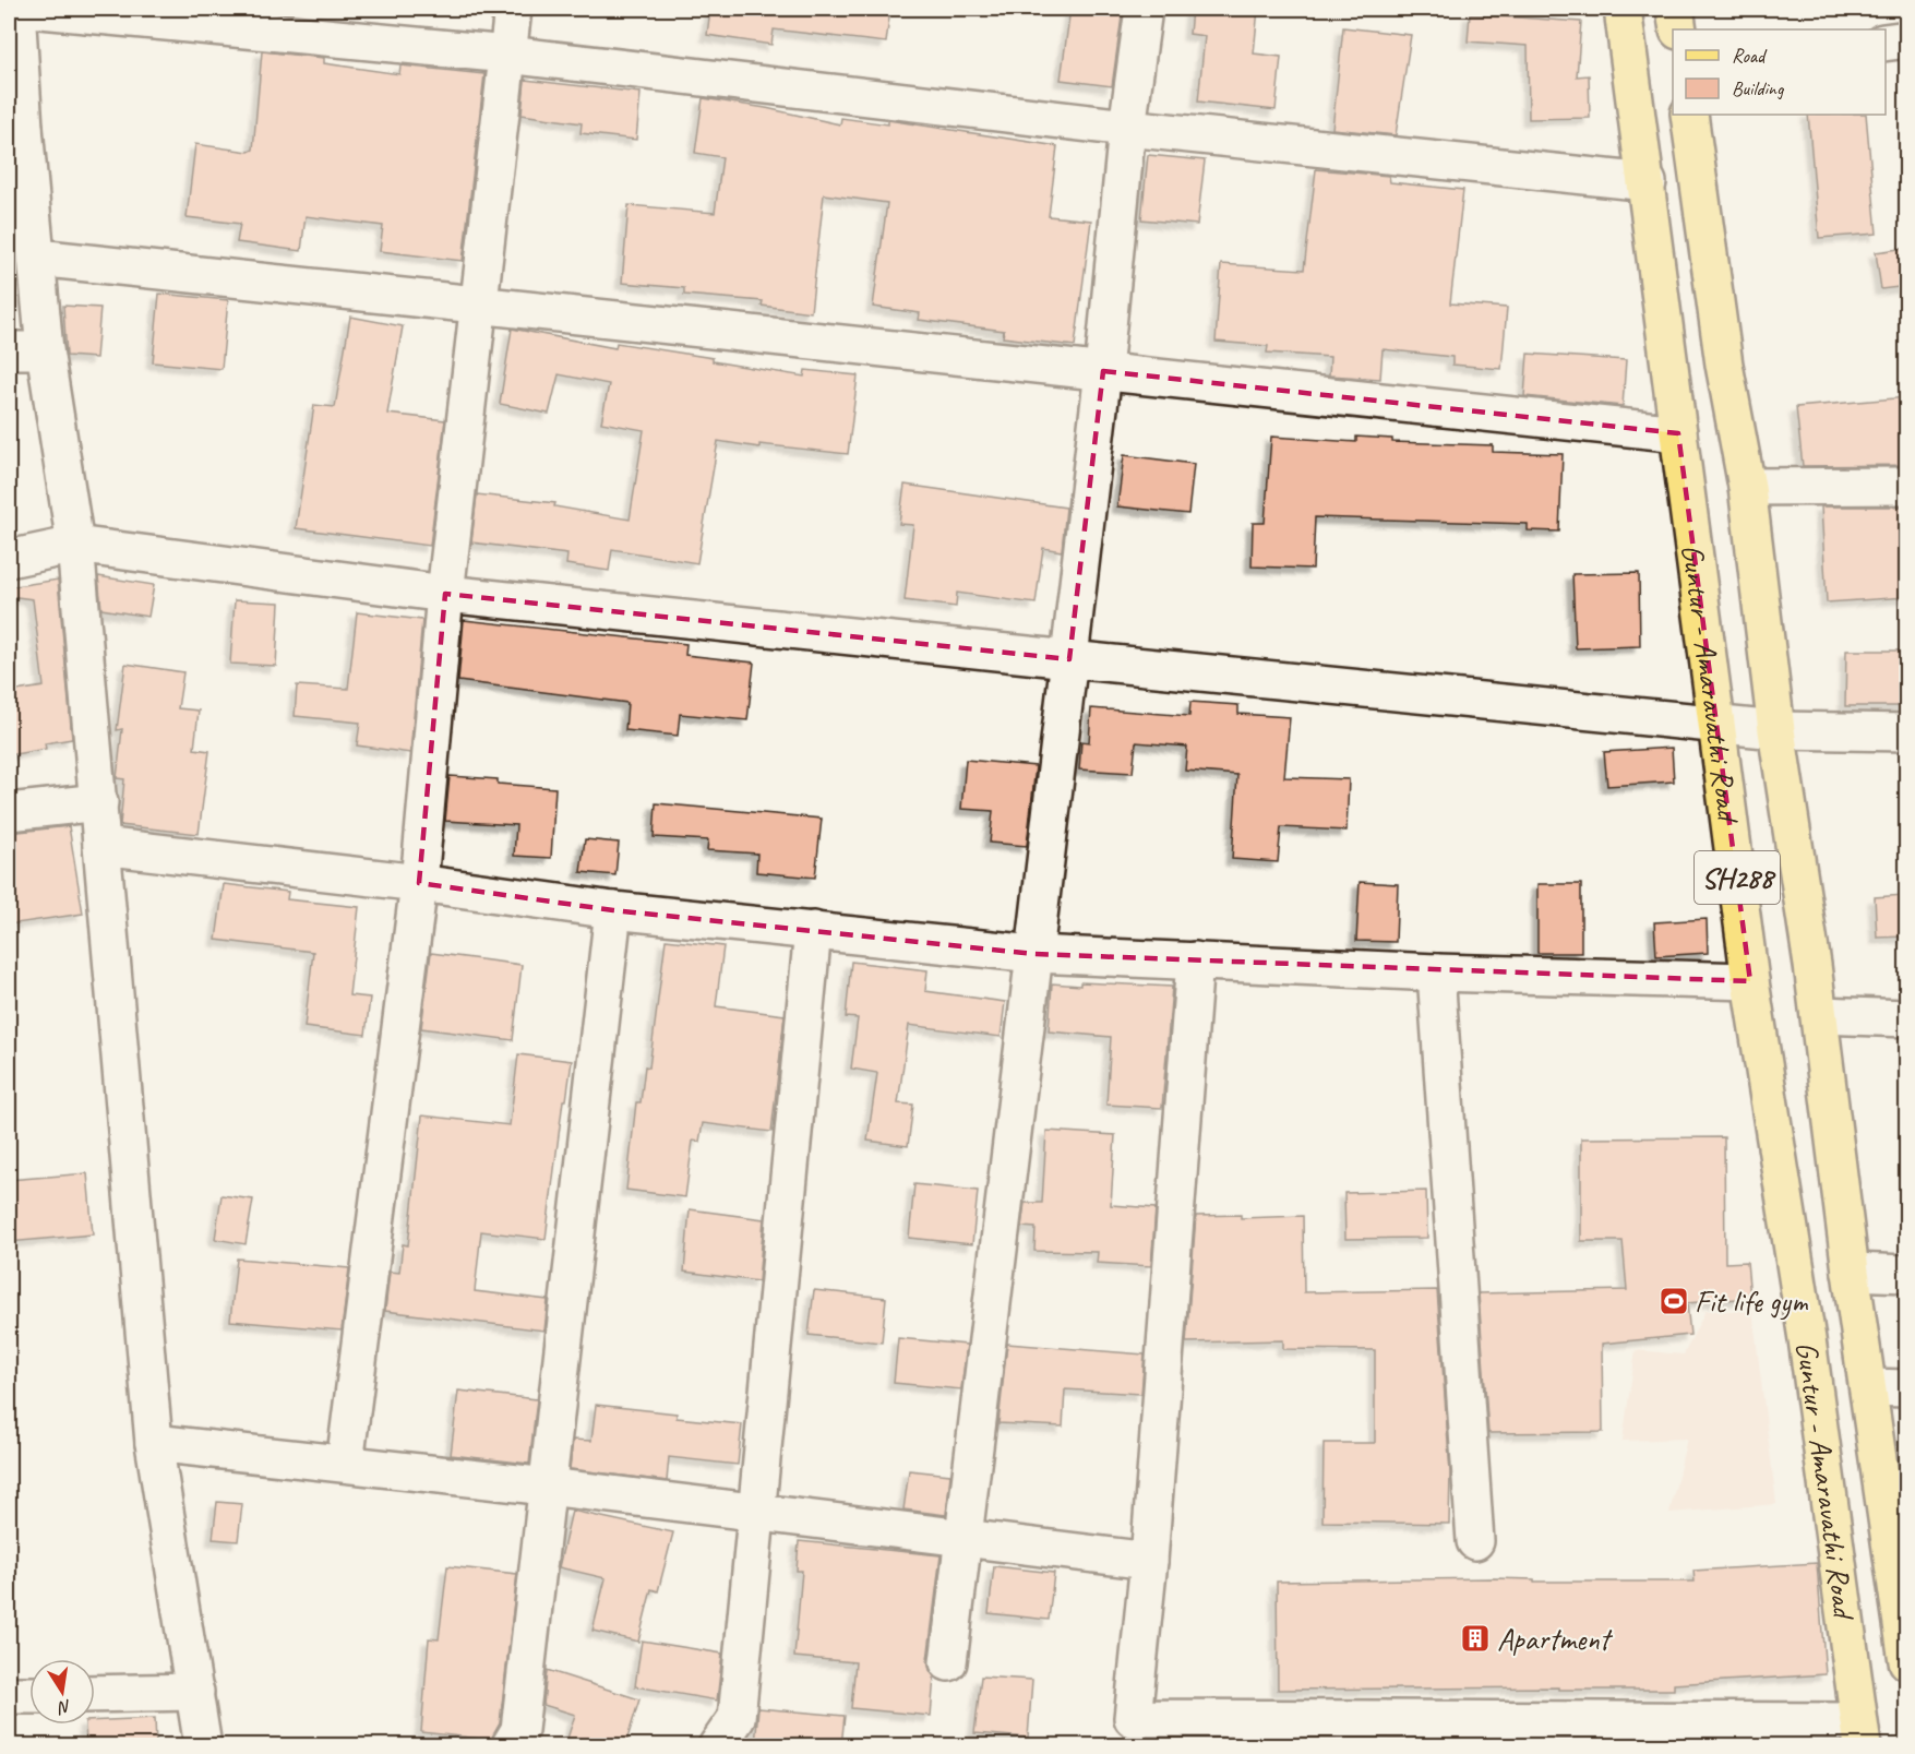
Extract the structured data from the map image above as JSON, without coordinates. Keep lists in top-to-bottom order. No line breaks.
{"streets":{"main road":["Guntur - Amaravathi Road","SH288"]},"places":{"sports":["Fit life gym"],"building":["Apartment"]},"legend":["Road","Building"],"north":"bottom"}
